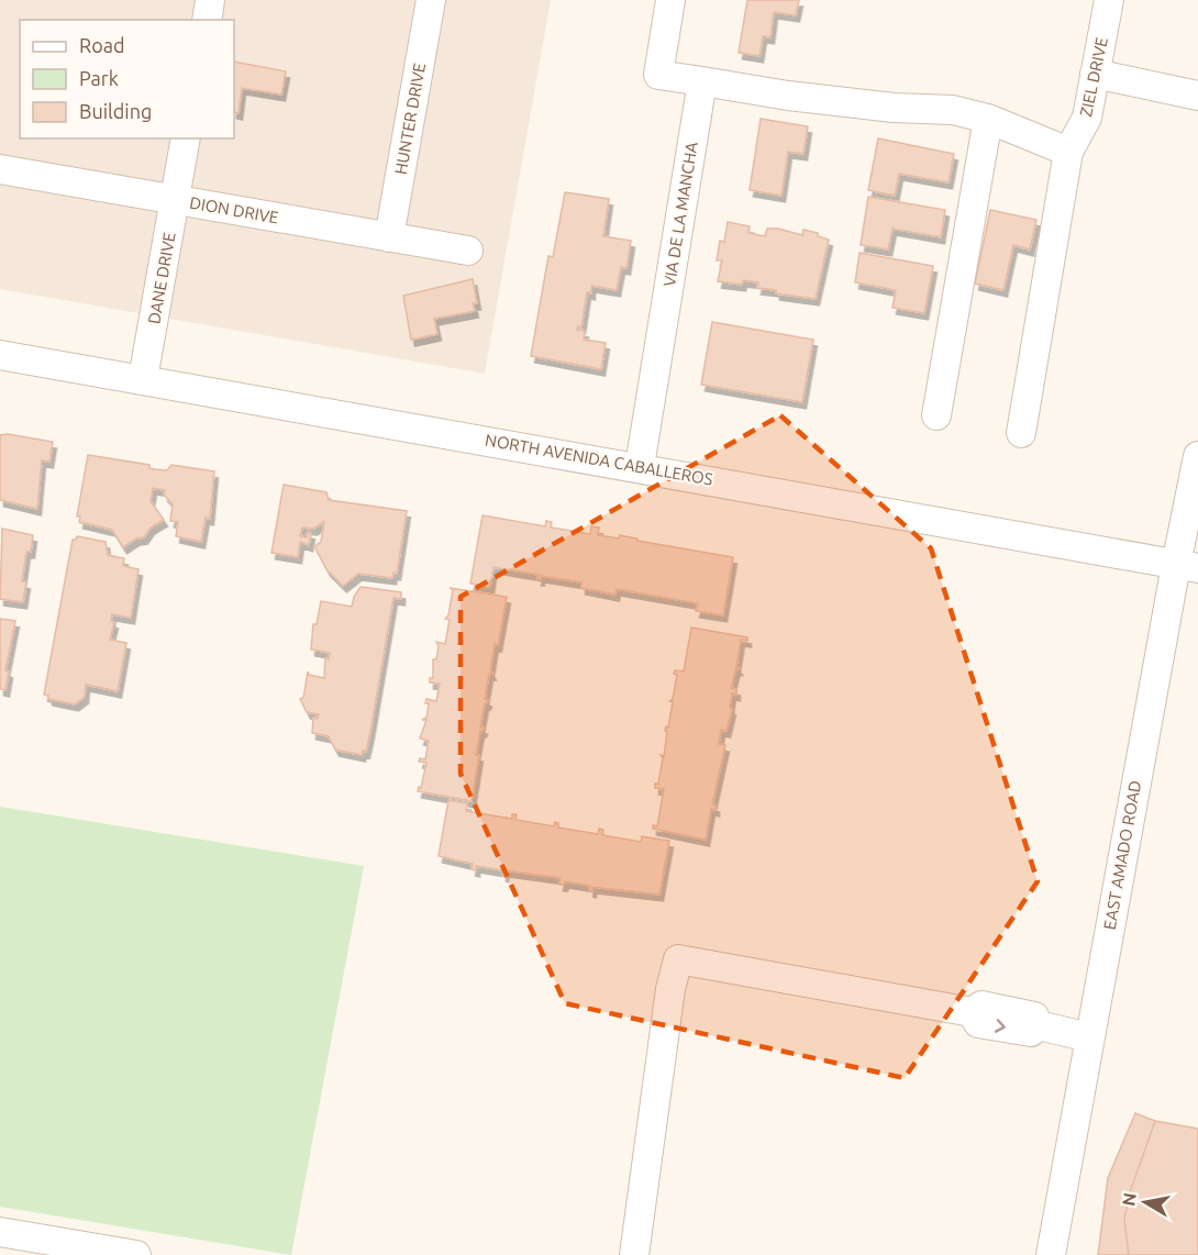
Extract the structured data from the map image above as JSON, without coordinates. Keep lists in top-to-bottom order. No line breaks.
{"streets":{"street":["ZIEL DRIVE","HUNTER DRIVE","DION DRIVE","VIA DE LA MANCHA","DANE DRIVE","NORTH AVENIDA CABALLEROS","EAST AMADO ROAD"]},"crossings":[["HUNTER DRIVE","DION DRIVE"],["DION DRIVE","DANE DRIVE"],["VIA DE LA MANCHA","NORTH AVENIDA CABALLEROS"],["DANE DRIVE","NORTH AVENIDA CABALLEROS"],["NORTH AVENIDA CABALLEROS","EAST AMADO ROAD"]],"legend":["Road","Park","Building"],"north":"left"}
